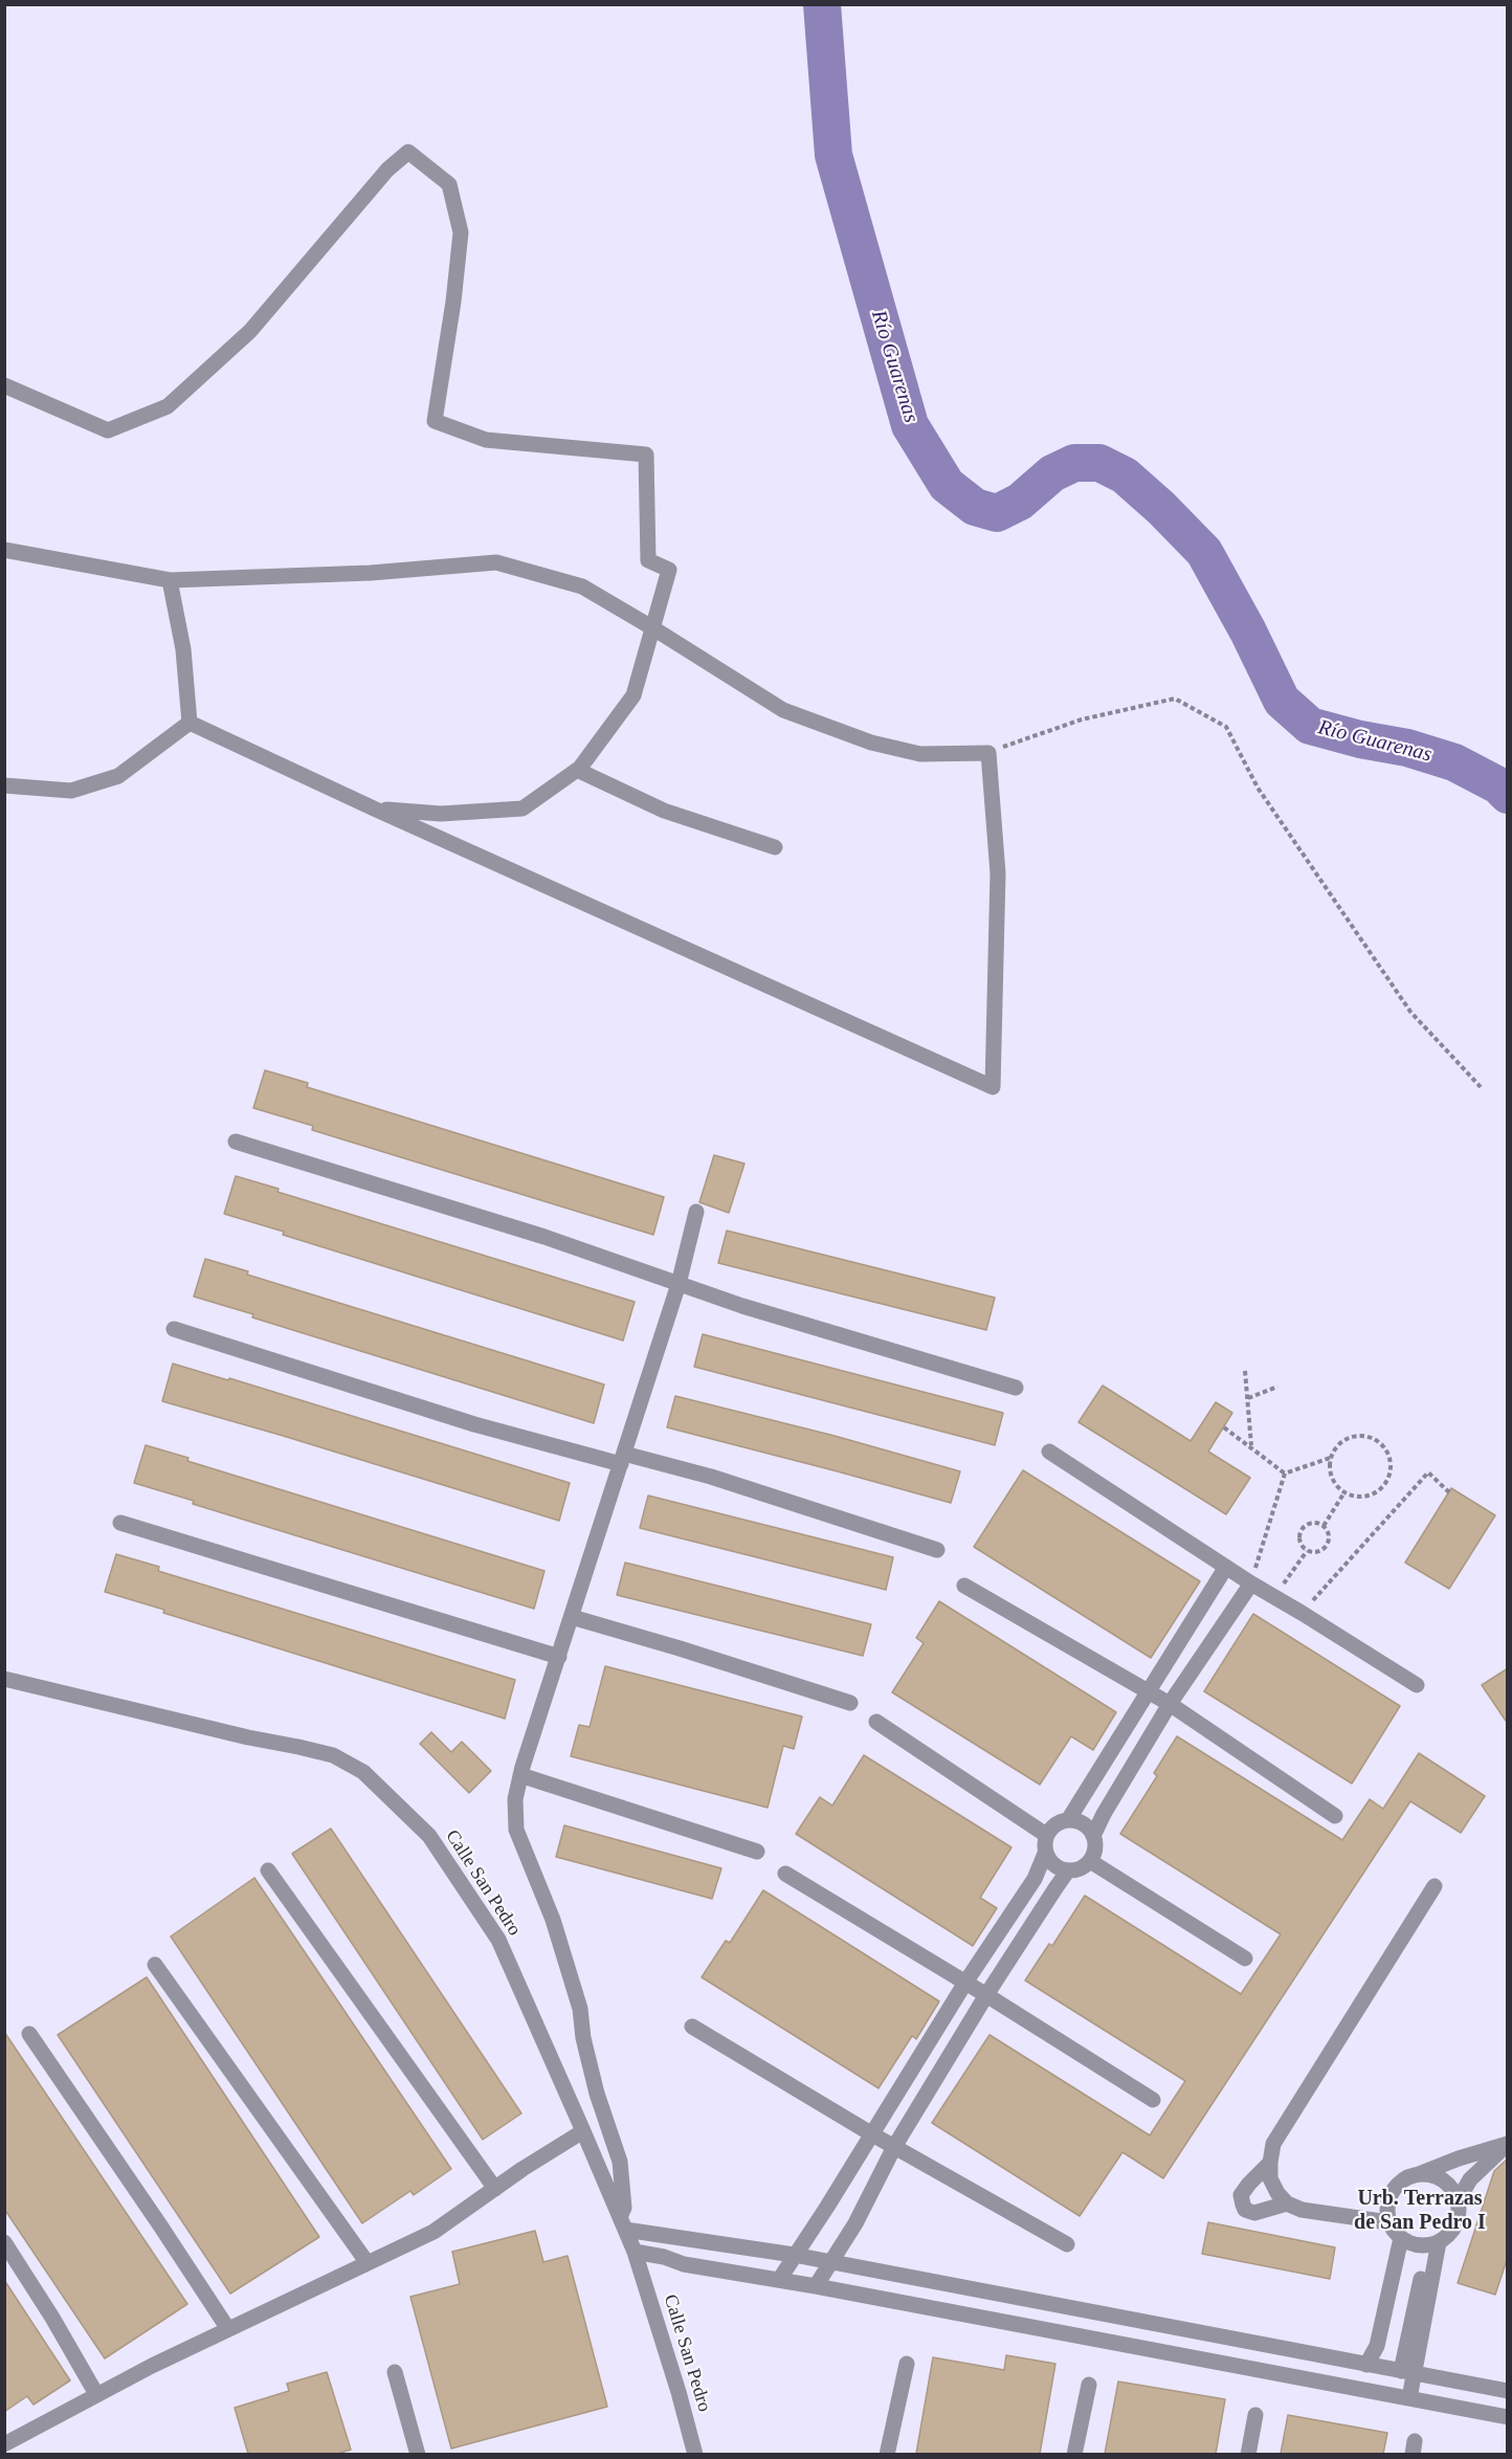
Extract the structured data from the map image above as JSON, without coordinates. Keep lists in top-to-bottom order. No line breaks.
{"streets":{"street":["Calle San Pedro"]},"districts":["Urb. Terrazas de San Pedro I"],"water":["Río Guarenas"]}
